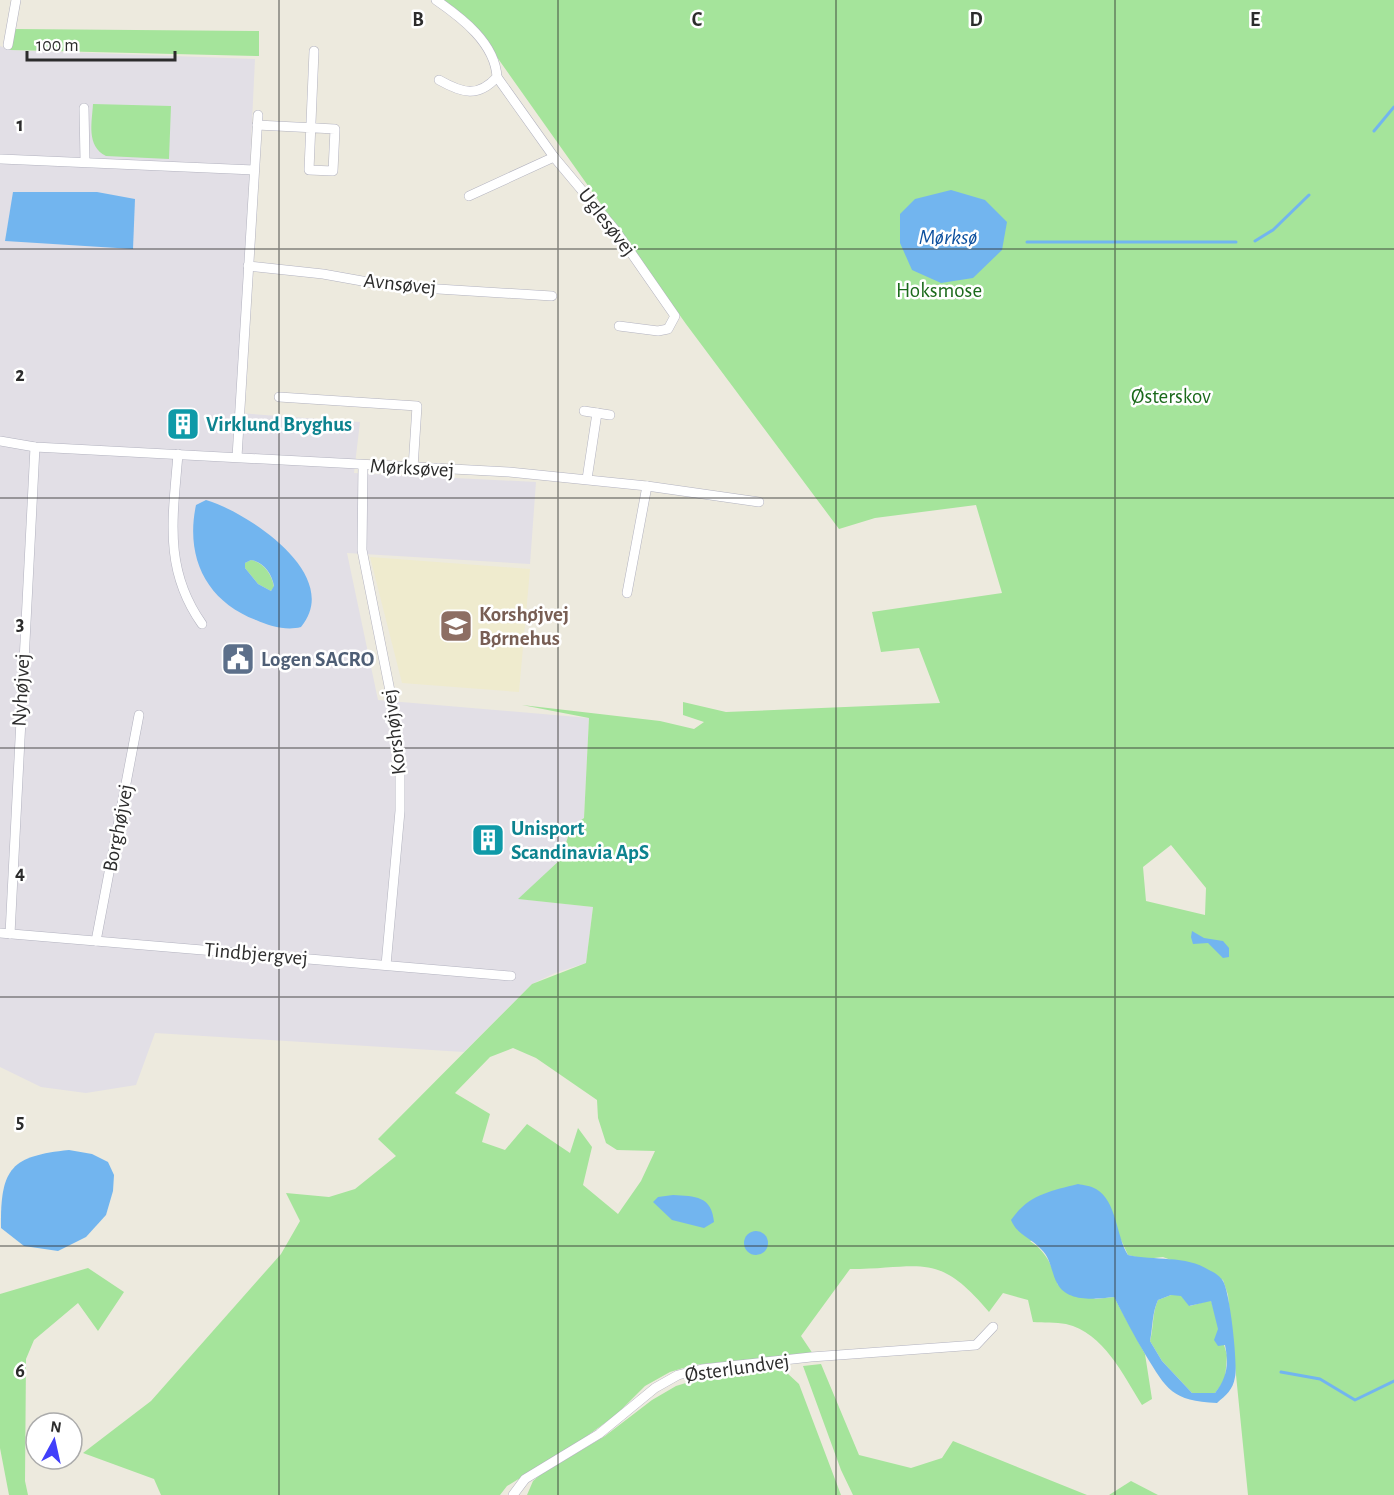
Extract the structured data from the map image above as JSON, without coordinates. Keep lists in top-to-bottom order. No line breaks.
{"streets":{"street":["Uglesøvej","Avnsøvej","Mørksøvej","Nyhøjvej","Korshøjvej","Borghøjvej","Tindbjergvej","Østerlundvej"]},"crossings":[["Mørksøvej","Nyhøjvej"],["Mørksøvej","Korshøjvej"],["Nyhøjvej","Tindbjergvej"],["Korshøjvej","Tindbjergvej"],["Borghøjvej","Tindbjergvej"]],"water":["Mørksø"],"parks":["Hoksmose","Østerskov"],"places":{"building":["Virklund Bryghus","Unisport Scandinavia ApS"],"school or university":["Korshøjvej Børnehus"],"public building":["Logen SACRO"]},"scale_bar":"100 m","north":"top","grid":{"columns":["B","C","D","E"],"rows":["1","2","3","4","5","6"]}}
